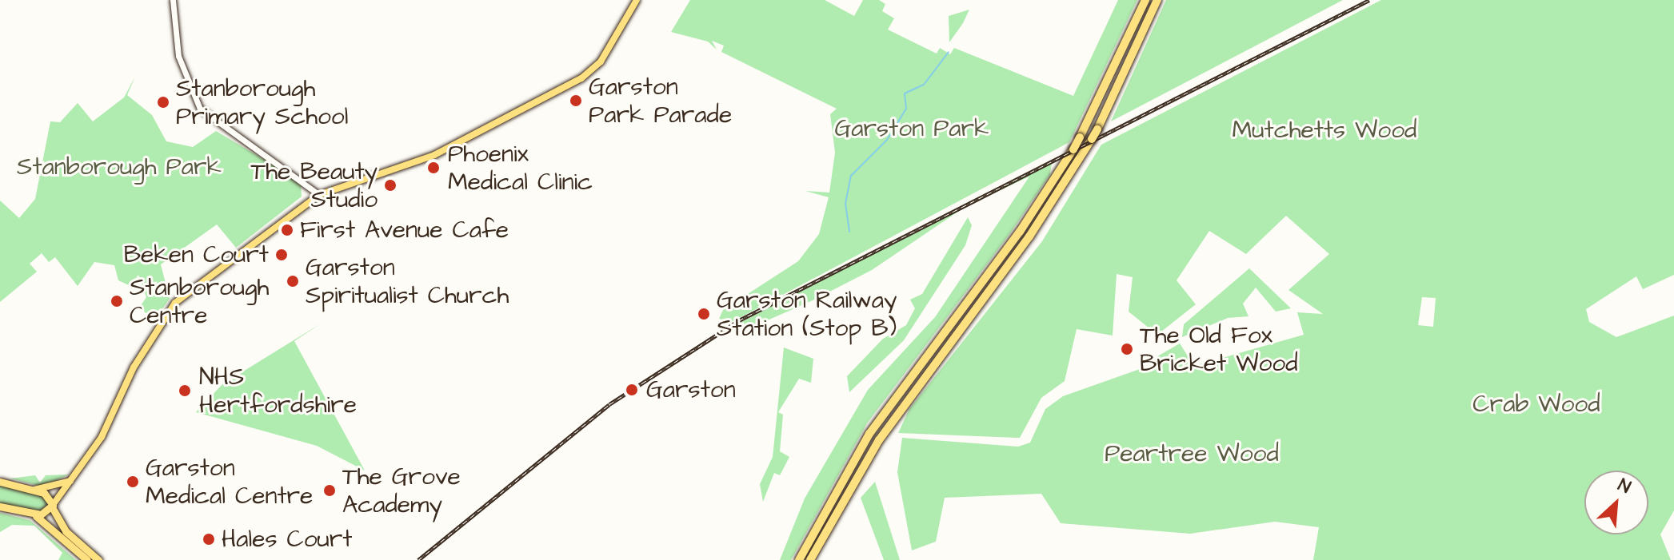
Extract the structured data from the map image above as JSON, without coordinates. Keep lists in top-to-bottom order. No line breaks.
{"parks":["Garston Park","Mutchetts Wood","Stanborough Park","Crab Wood","Peartree Wood"],"places":["Garston Park Parade","Stanborough Primary School","Phoenix Medical Clinic","The Beauty Studio","First Avenue Cafe","Beken Court","Garston Spiritualist Church","Stanborough Centre","Garston Railway Station (Stop B)","The Old Fox Bricket Wood","Garston","NHS Hertfordshire","Garston Medical Centre","The Grove Academy","Hales Court"],"north":"top right"}
